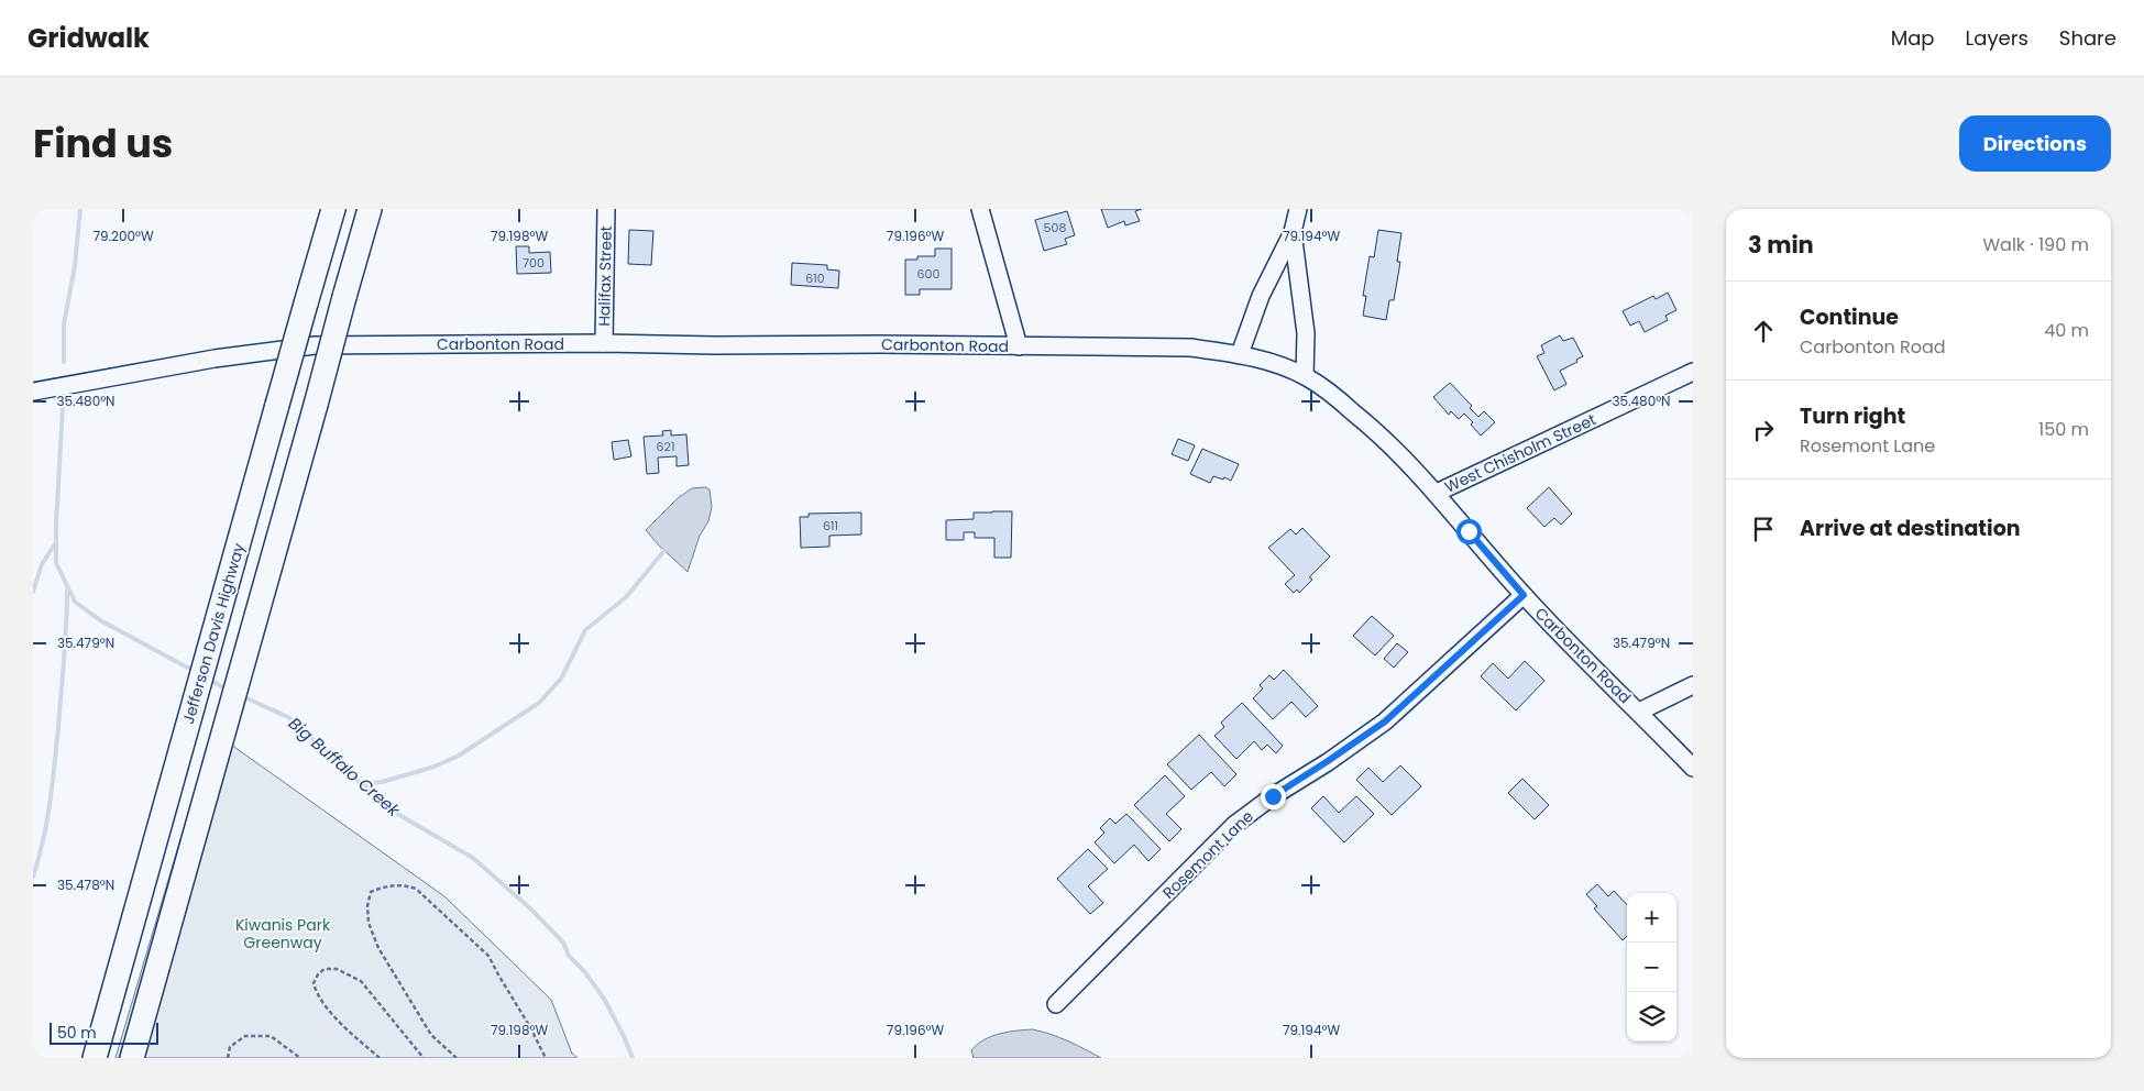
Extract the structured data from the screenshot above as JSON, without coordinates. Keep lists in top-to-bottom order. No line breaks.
{"streets":{"highway":["Jefferson Davis Highway"],"street":["Halifax Street","Carbonton Road","West Chisholm Street","Rosemont Lane"]},"crossings":[["Halifax Street","Carbonton Road"],["Carbonton Road","West Chisholm Street"],["Carbonton Road","Rosemont Lane"]],"water":["Big Buffalo Creek"],"parks":["Kiwanis Park Greenway"],"house_numbers":["508","700","600","610","621","611"],"scale_bar":"50 m","page":{"header":"Gridwalk","nav":["Map","Layers","Share"],"title":"Find us","buttons":"Directions","heading":["3 min","Walk · 190 m"],"list":[["Continue","Carbonton Road","40 m"],["Turn right","Rosemont Lane","150 m"],"Arrive at destination"],"map_buttons":["+","−"],"scale":"50 m"},"coordinates":["79.200°W","79.198°W","79.196°W","79.194°W","35.480°N","35.479°N","35.478°N"]}
